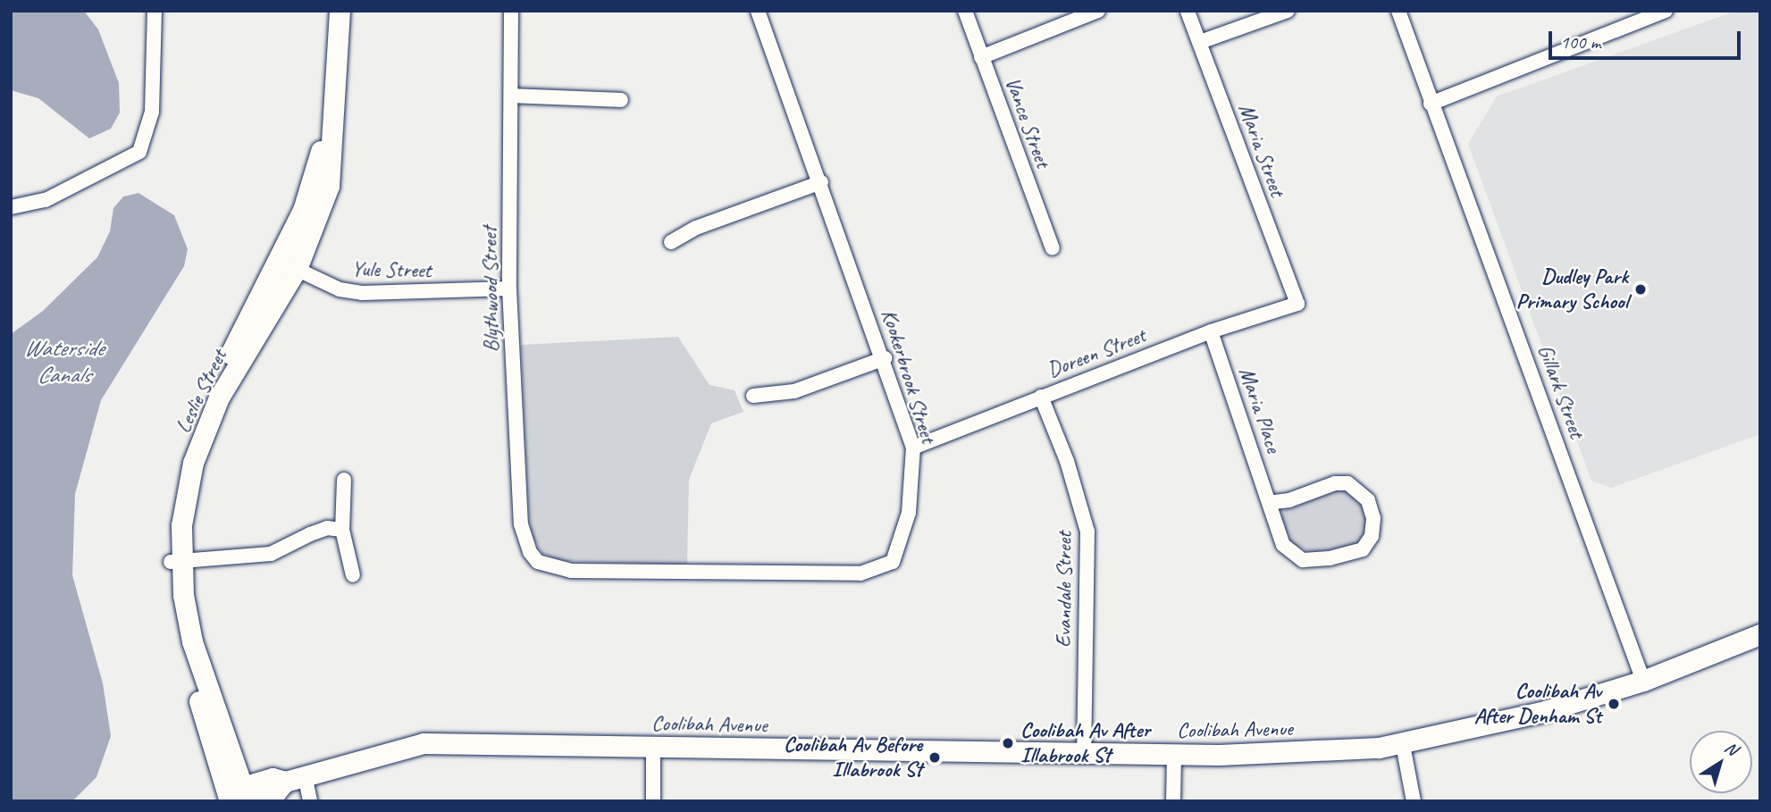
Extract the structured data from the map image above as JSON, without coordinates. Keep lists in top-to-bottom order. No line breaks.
{"streets":{"street":["Vance Street","Maria Street","Yule Street","Blythwood Street","Doreen Street","Kookerbrook Street","Leslie Street","Gillark Street","Maria Place","Evandale Street","Coolibah Avenue"]},"crossings":[["Maria Street","Doreen Street"],["Yule Street","Blythwood Street"],["Yule Street","Leslie Street"],["Blythwood Street","Kookerbrook Street"],["Doreen Street","Kookerbrook Street"],["Doreen Street","Maria Place"],["Doreen Street","Evandale Street"],["Leslie Street","Coolibah Avenue"],["Gillark Street","Coolibah Avenue"],["Evandale Street","Coolibah Avenue"]],"water":["Waterside Canals"],"places":["Dudley Park Primary School","Coolibah Av After Denham St","Coolibah Av After Illabrook St","Coolibah Av Before Illabrook St"],"scale_bar":"100 m","north":"top right"}
